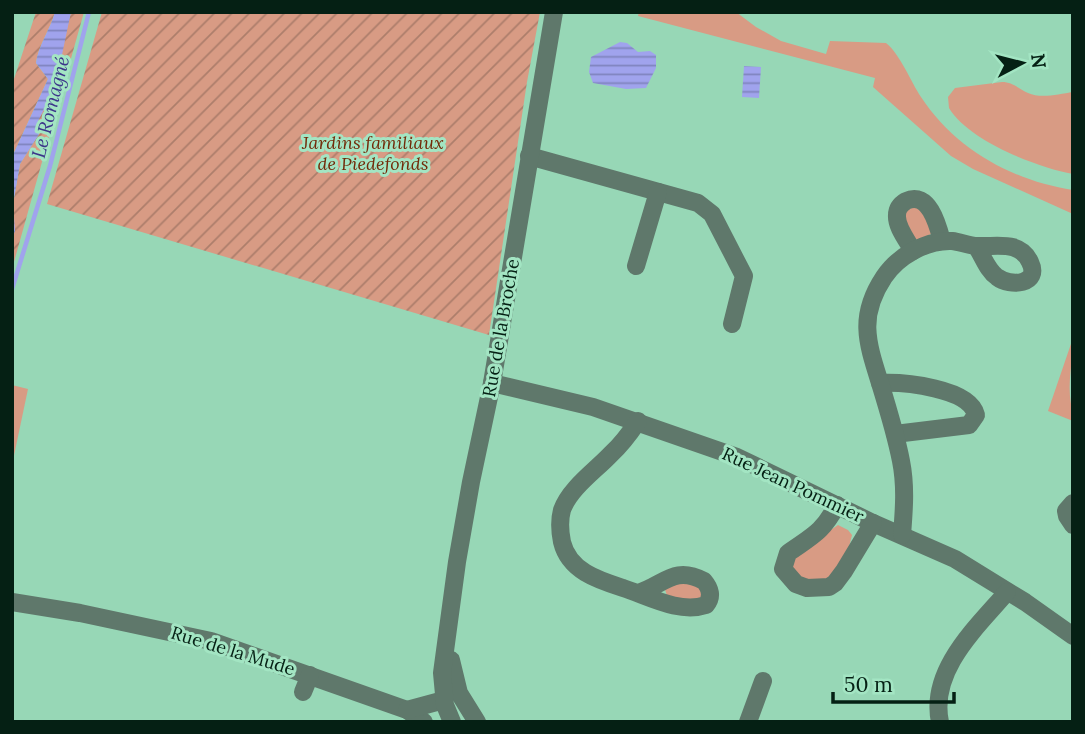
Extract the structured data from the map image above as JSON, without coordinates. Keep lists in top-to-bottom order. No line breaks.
{"streets":{"street":["Rue de la Broche","Rue Jean Pommier","Rue de la Mude"]},"crossings":[["Rue de la Broche","Rue Jean Pommier"]],"water":["Le Romagné"],"parks":["Jardins familiaux de Piedefonds"],"scale_bar":"50 m","north":"right"}
